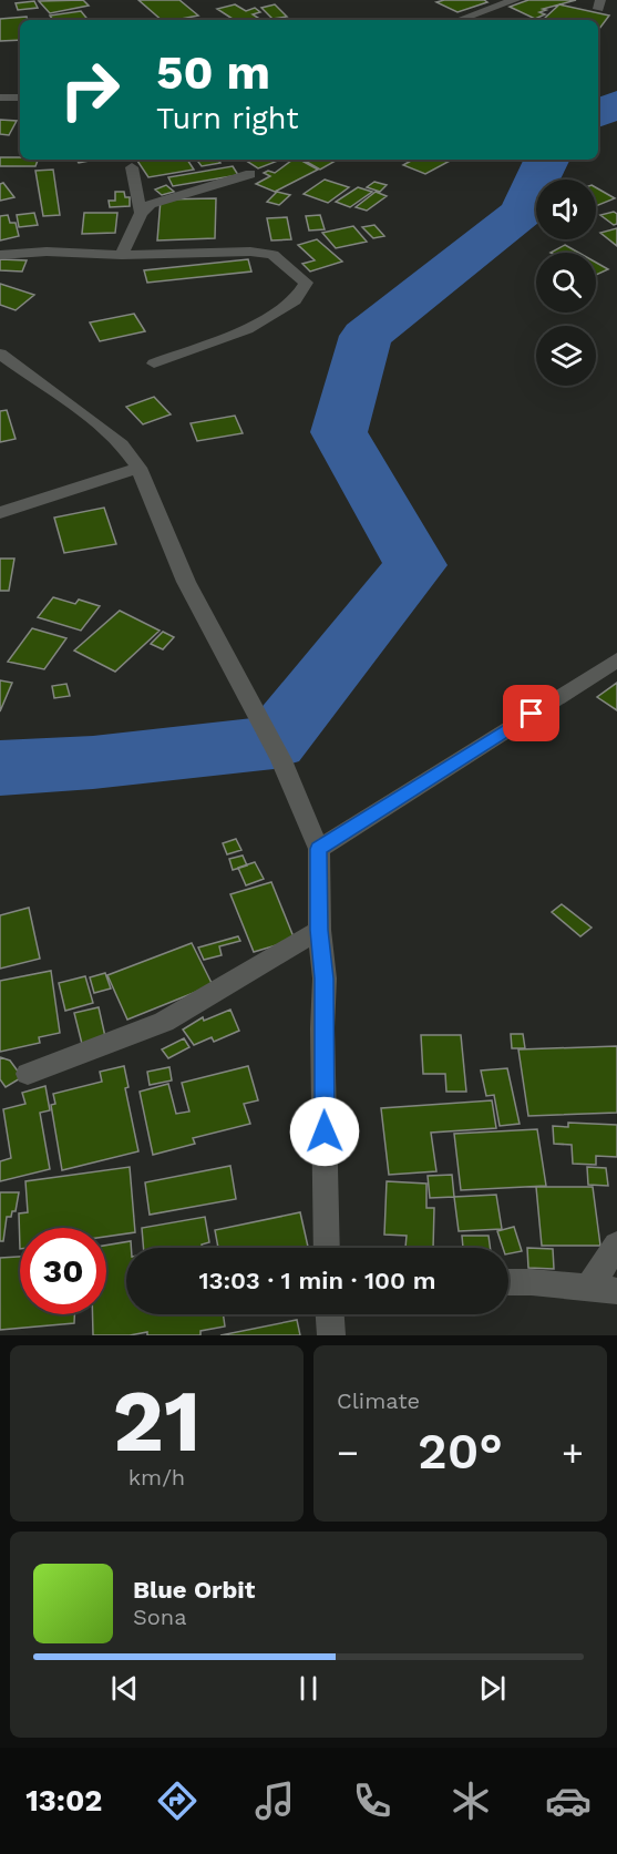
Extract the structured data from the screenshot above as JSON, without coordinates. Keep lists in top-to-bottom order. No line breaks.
{"page":{"turn":["50 m","Turn right"],"limit":"30","trip":"13:03 · 1 min · 100 m","tile":[["21","km/h"],"Climate"],"heat":["−","20°","+"],"song":["Blue Orbit","Sona"],"tabs":"13:02"}}
